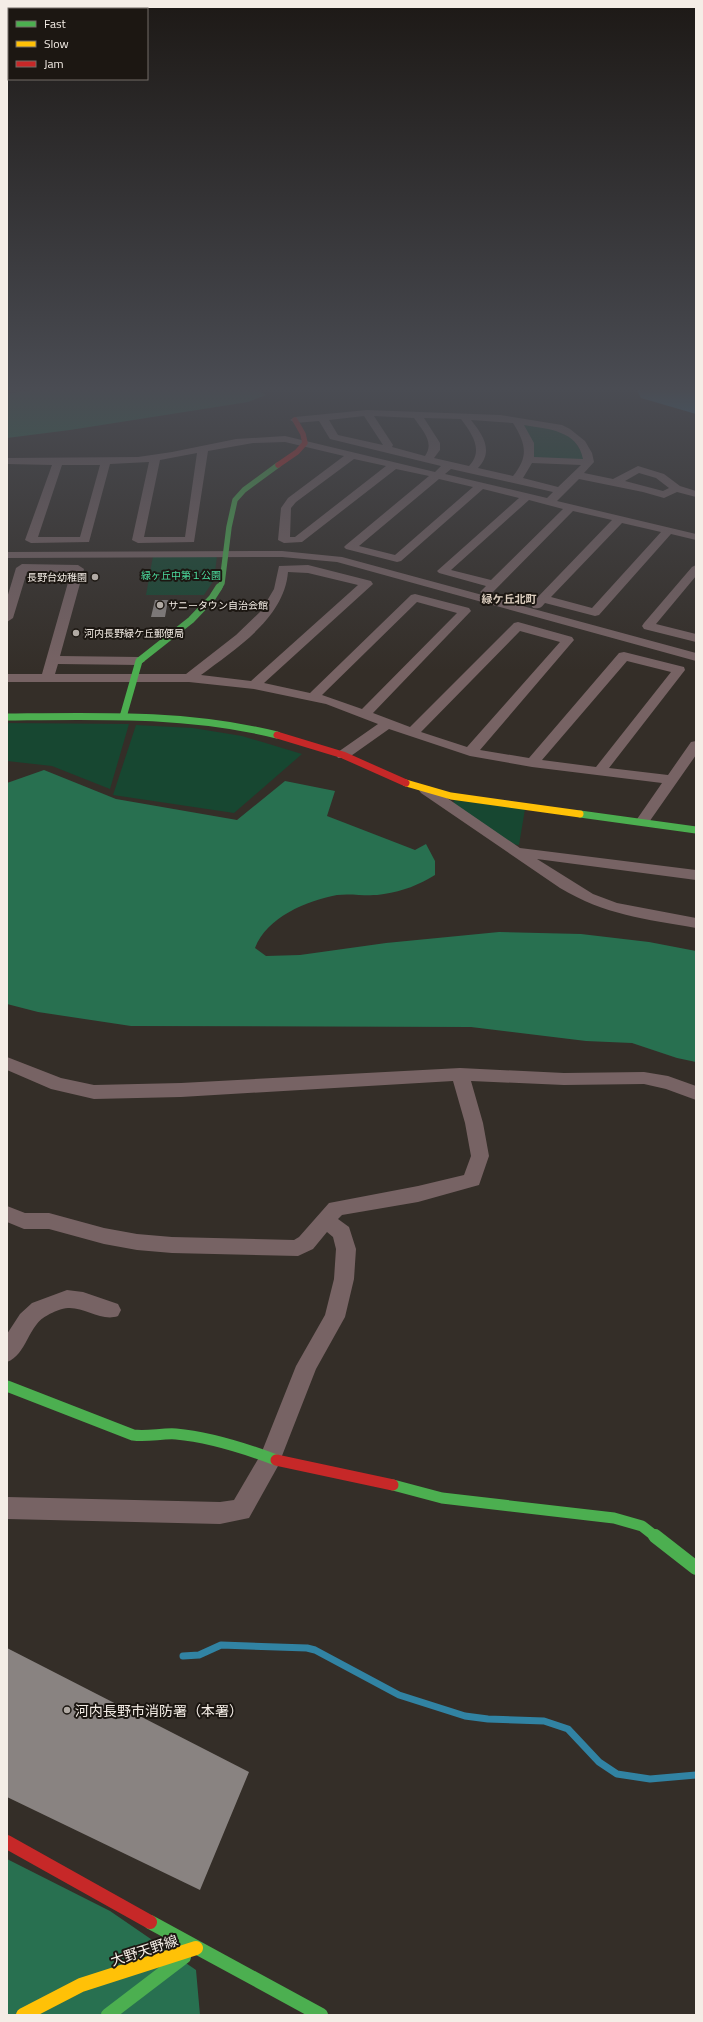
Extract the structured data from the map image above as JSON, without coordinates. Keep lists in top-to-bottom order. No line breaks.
{"streets":{"street":["大野天野線"]},"districts":["緑ケ丘北町"],"parks":["緑ヶ丘中第１公園"],"places":["長野台幼稚園","サニータウン自治会館","河内長野緑ケ丘郵便局","河内長野市消防署（本署）"],"legend":["Fast","Slow","Jam"]}
